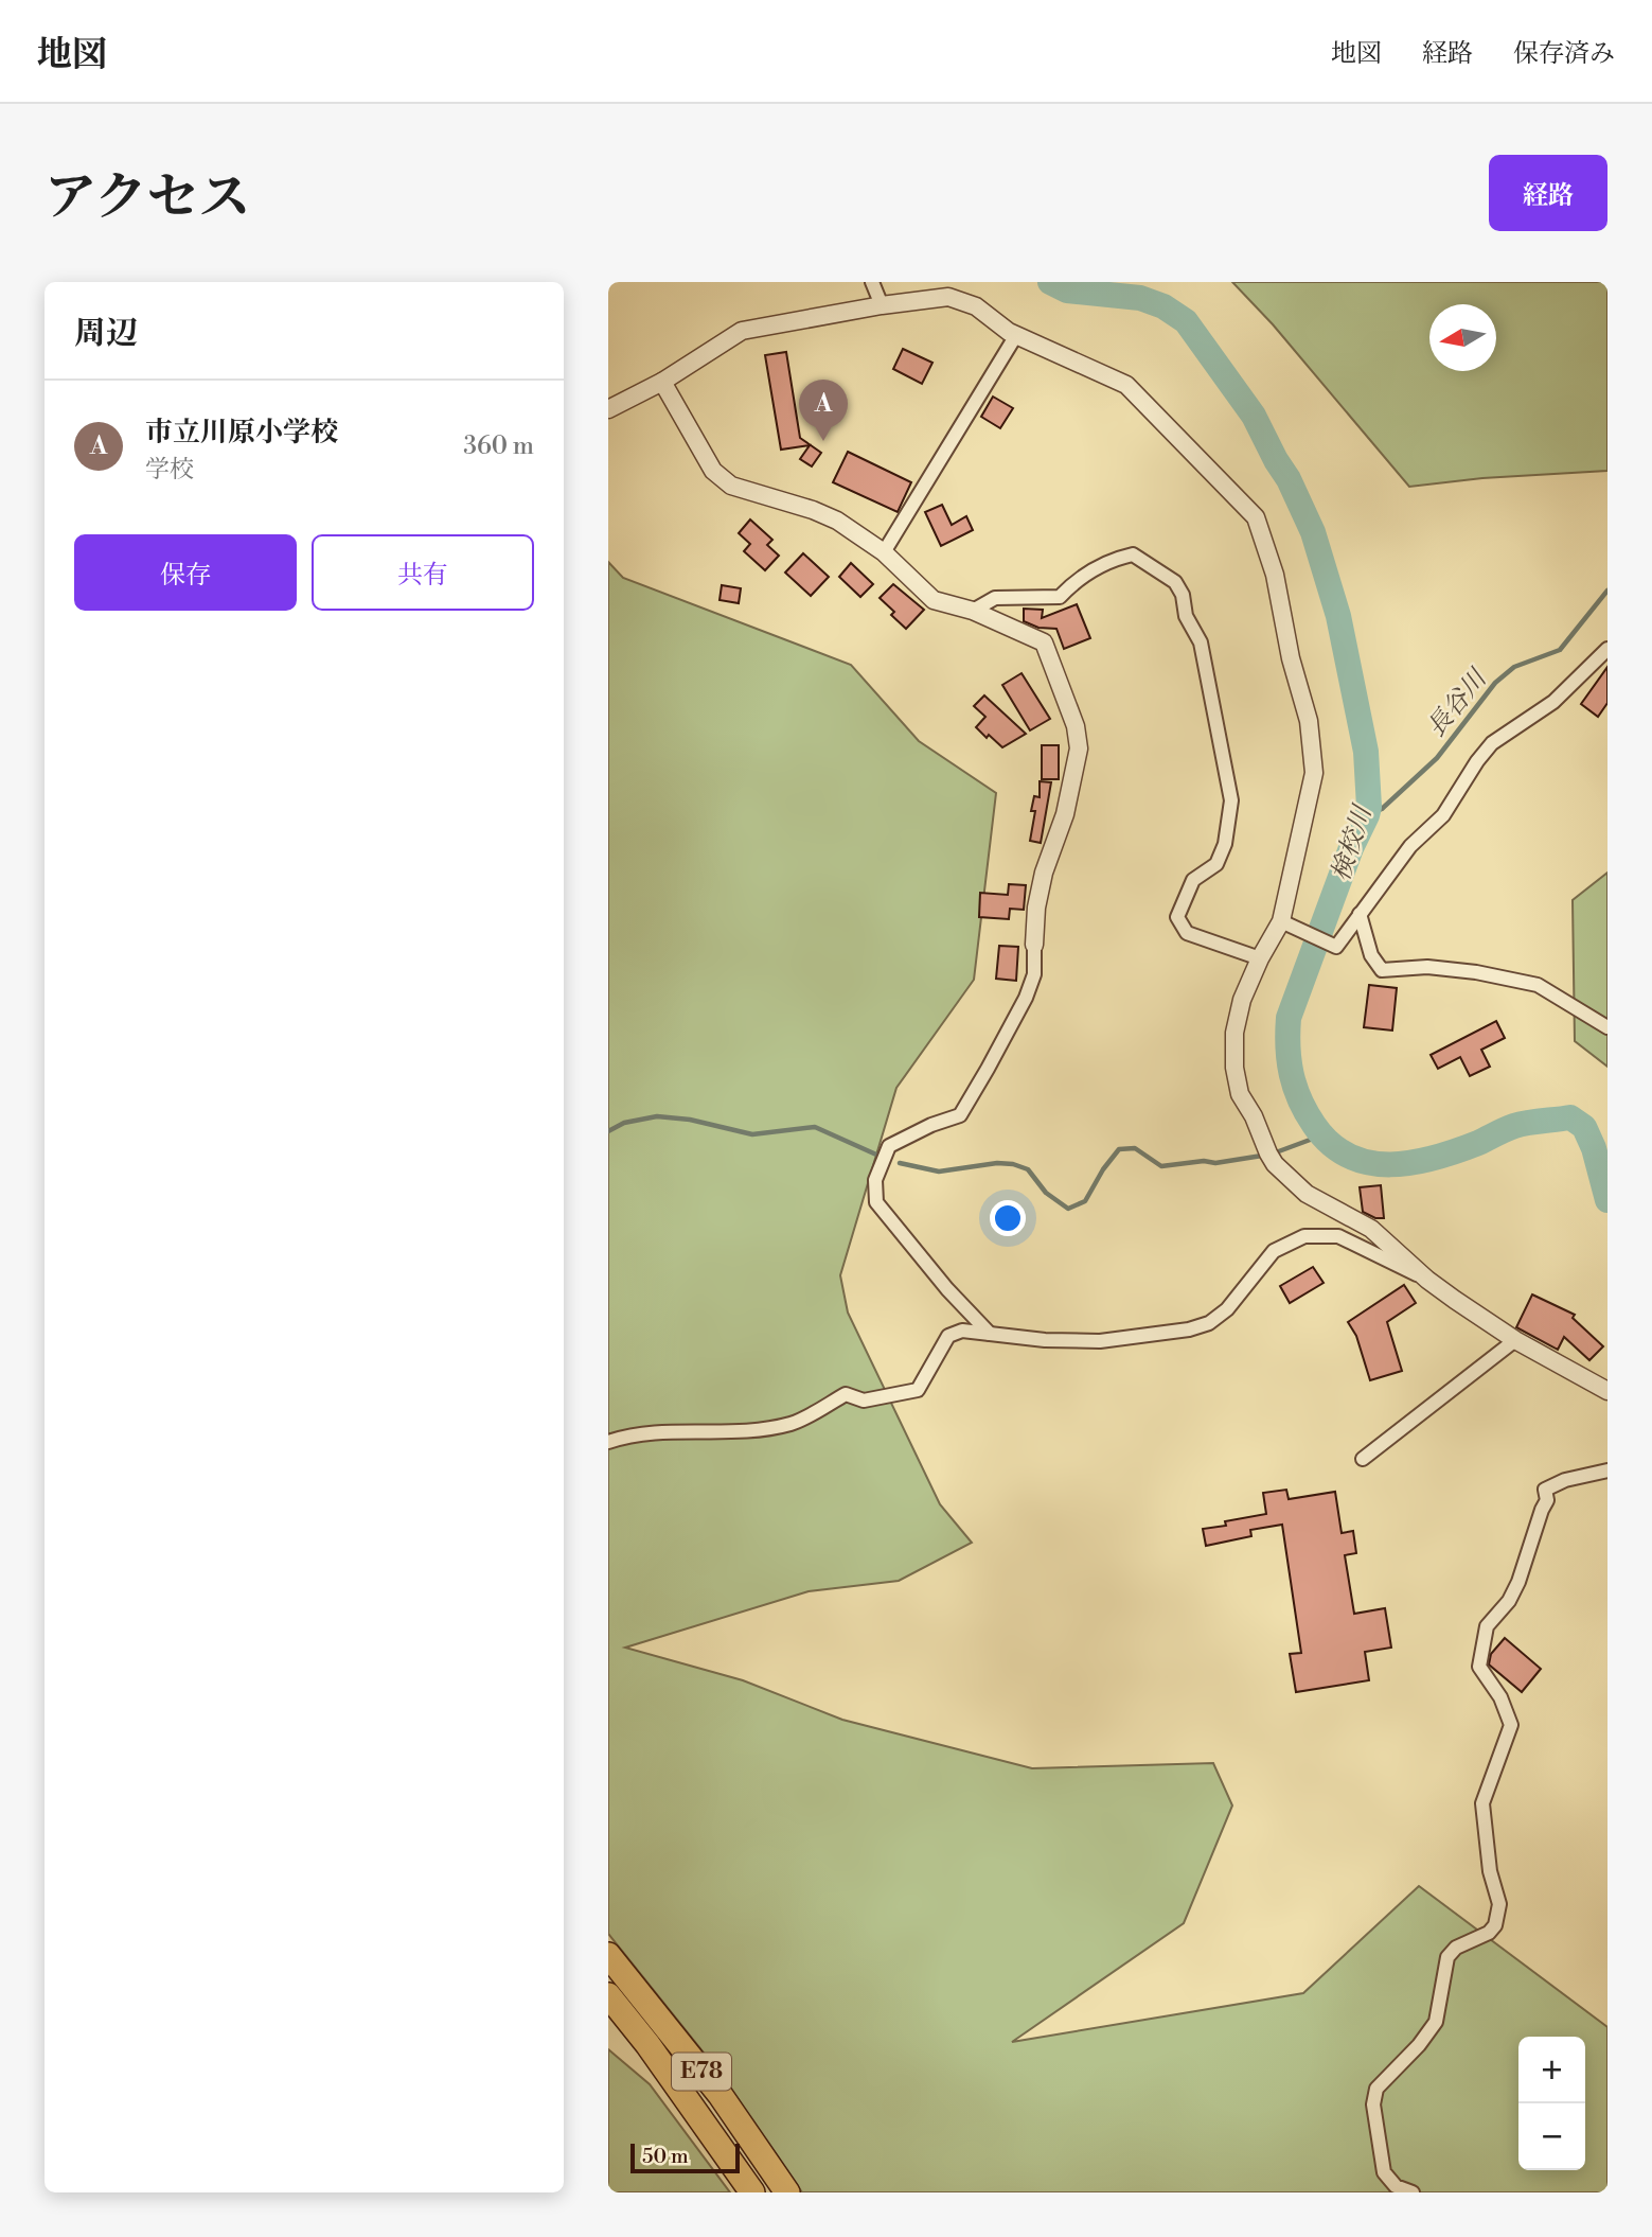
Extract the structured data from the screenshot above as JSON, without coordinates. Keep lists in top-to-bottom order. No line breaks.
{"streets":{"highway":["E78"]},"water":["長谷川","検校川"],"scale_bar":"50 m","north":"left","page":{"header":"地図","nav":["地図","経路","保存済み"],"title":"アクセス","buttons":["経路",["保存","共有"]],"heading":"周辺","list":[{"mark":"A","name":"市立川原小学校","note":"学校","value":"360 m"}],"pins":"A","map_buttons":["+","−"],"scale":"50 m"}}
